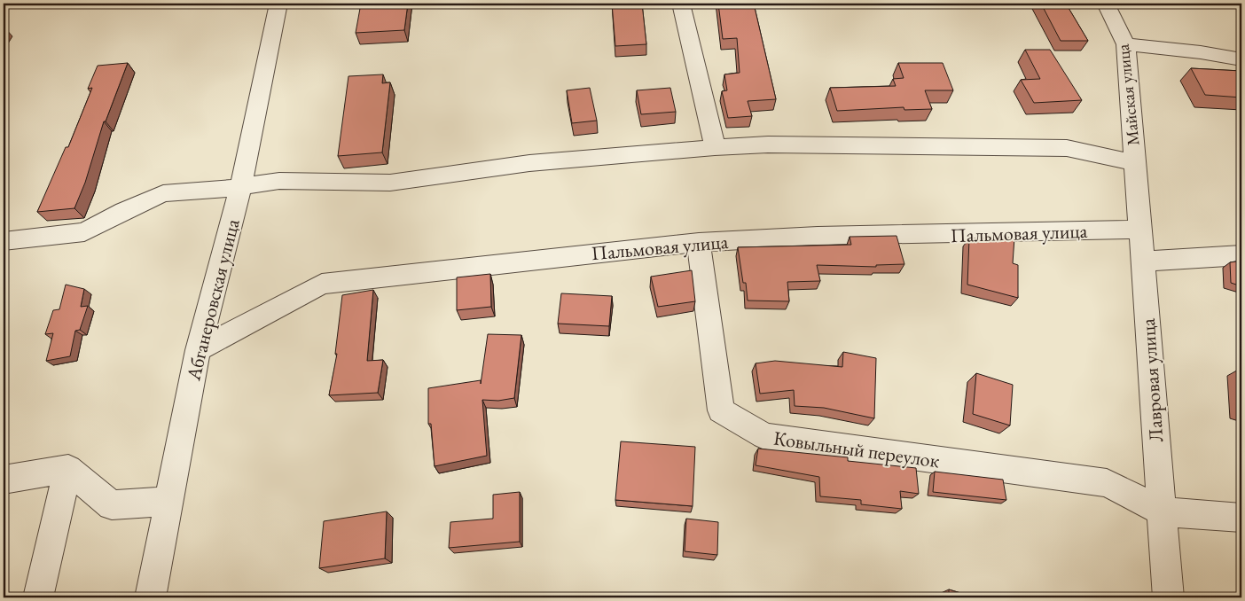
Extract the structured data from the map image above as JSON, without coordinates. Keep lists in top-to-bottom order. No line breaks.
{"streets":{"street":["Майская улица","Пальмовая улица","Абганеровская улица","Лавровая улица","Ковыльный переулок"]},"crossings":[["Майская улица","Лавровая улица"],["Пальмовая улица","Абганеровская улица"],["Пальмовая улица","Лавровая улица"],["Пальмовая улица","Ковыльный переулок"],["Лавровая улица","Ковыльный переулок"]]}
